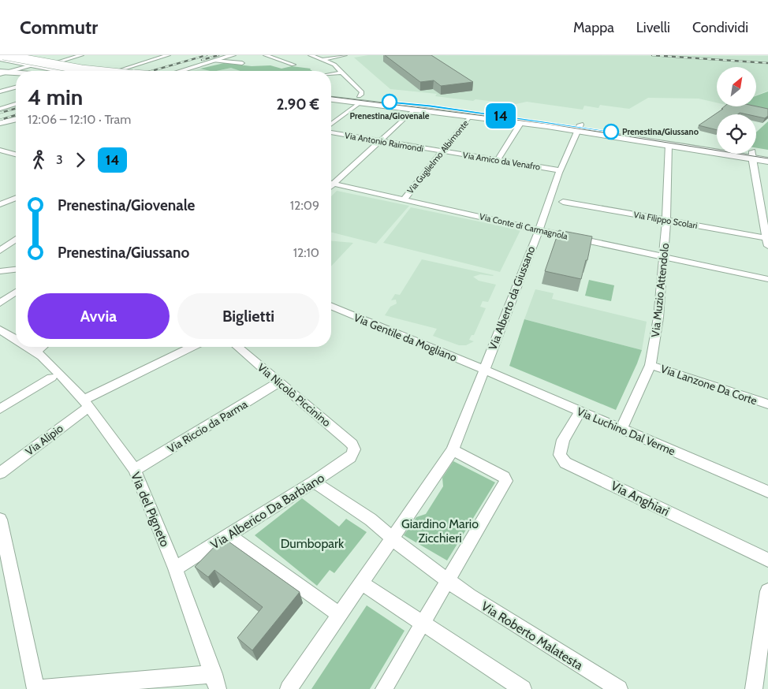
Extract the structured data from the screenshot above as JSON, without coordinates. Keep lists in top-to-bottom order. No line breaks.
{"streets":{"street":["Via Antonio Raimondi","Via Guglielmo Albimonte","Via Amico da Venafro","Via Filippo Scolari","Via Conte di Carmagnola","Via Muzio Attendolo","Via Alberto da Giussano","Via Gentile da Mogliano","Via Lanzone Da Corte","Via Nicolò Piccinino","Via Riccio da Parma","Via Luchino Dal Verme","Via Alipio","Via Anghiari","Via del Pigneto","Via Alberico Da Barbiano","Via Roberto Malatesta"]},"crossings":[["Via Antonio Raimondi","Via Guglielmo Albimonte"],["Via Antonio Raimondi","Via Amico da Venafro"],["Via Guglielmo Albimonte","Via Amico da Venafro"],["Via Guglielmo Albimonte","Via Conte di Carmagnola"],["Via Amico da Venafro","Via Alberto da Giussano"],["Via Filippo Scolari","Via Muzio Attendolo"],["Via Conte di Carmagnola","Via Muzio Attendolo"],["Via Conte di Carmagnola","Via Alberto da Giussano"],["Via Muzio Attendolo","Via Lanzone Da Corte"],["Via Muzio Attendolo","Via Luchino Dal Verme"],["Via Alberto da Giussano","Via Gentile da Mogliano"],["Via Alberto da Giussano","Via Luchino Dal Verme"],["Via Alberto da Giussano","Via Roberto Malatesta"],["Via Gentile da Mogliano","Via Luchino Dal Verme"],["Via Nicolò Piccinino","Via Riccio da Parma"],["Via Nicolò Piccinino","Via Alberico Da Barbiano"],["Via Riccio da Parma","Via del Pigneto"],["Via Luchino Dal Verme","Via Anghiari"],["Via Alipio","Via del Pigneto"],["Via del Pigneto","Via Alberico Da Barbiano"],["Via Alberico Da Barbiano","Via Roberto Malatesta"]],"parks":["Giardino Mario Zicchieri","Dumbopark"],"places":["Prenestina/Giovenale","Prenestina/Giussano"],"lines":["tram line 14"],"north":"top right","page":{"header":"Commutr","nav":["Mappa","Livelli","Condividi"],"on_map":"14","heading":["4 min","12:06 – 12:10 · Tram","2.90 €"],"legs":["3","14"],"list":[{"name":"Prenestina/Giovenale","value":"12:09"},{"name":"Prenestina/Giussano","value":"12:10"}],"buttons":["Avvia","Biglietti"]}}
